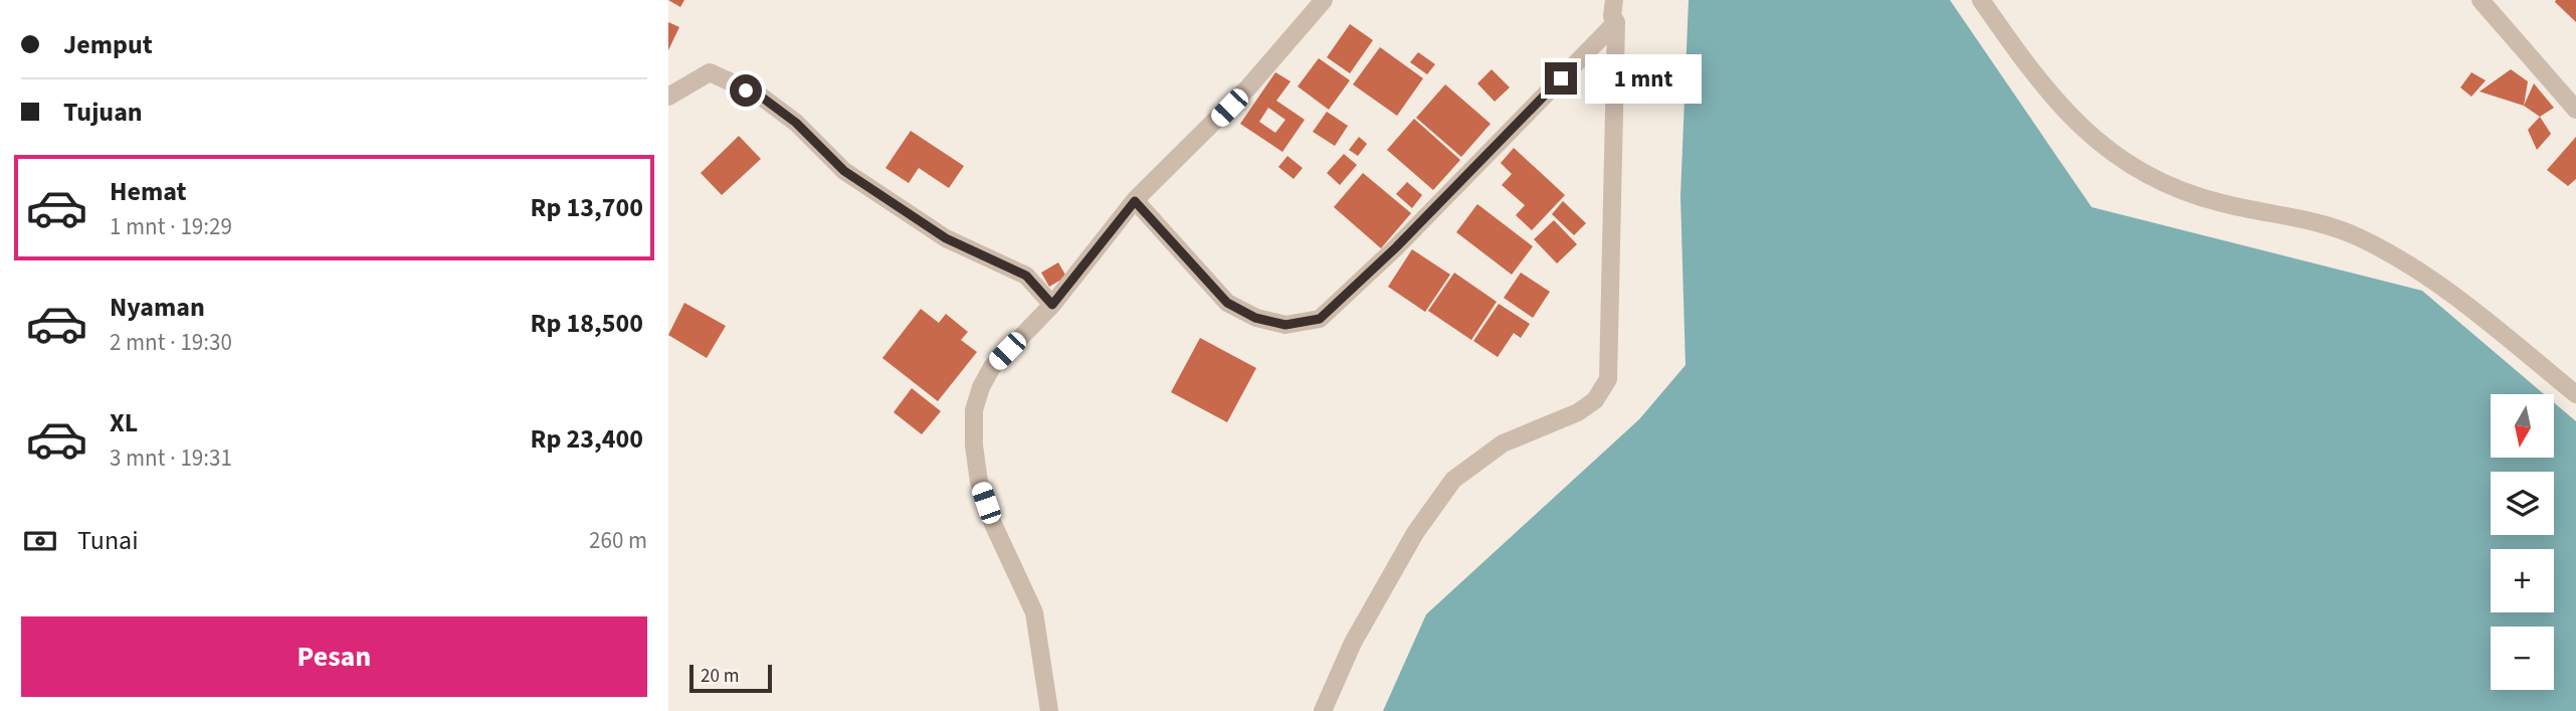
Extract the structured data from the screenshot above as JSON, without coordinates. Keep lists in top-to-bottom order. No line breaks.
{"scale_bar":"20 m","north":"bottom","page":{"banner":["Jemput","Tujuan"],"bubble":"1 mnt","list":[{"name":"Hemat","note":"1 mnt · 19:29","value":"Rp 13,700"},{"name":"Nyaman","note":"2 mnt · 19:30","value":"Rp 18,500"},{"name":"XL","note":"3 mnt · 19:31","value":"Rp 23,400"}],"map_buttons":["+","−"],"pay":["Tunai","260 m"],"buttons":"Pesan","scale":"20 m"}}
